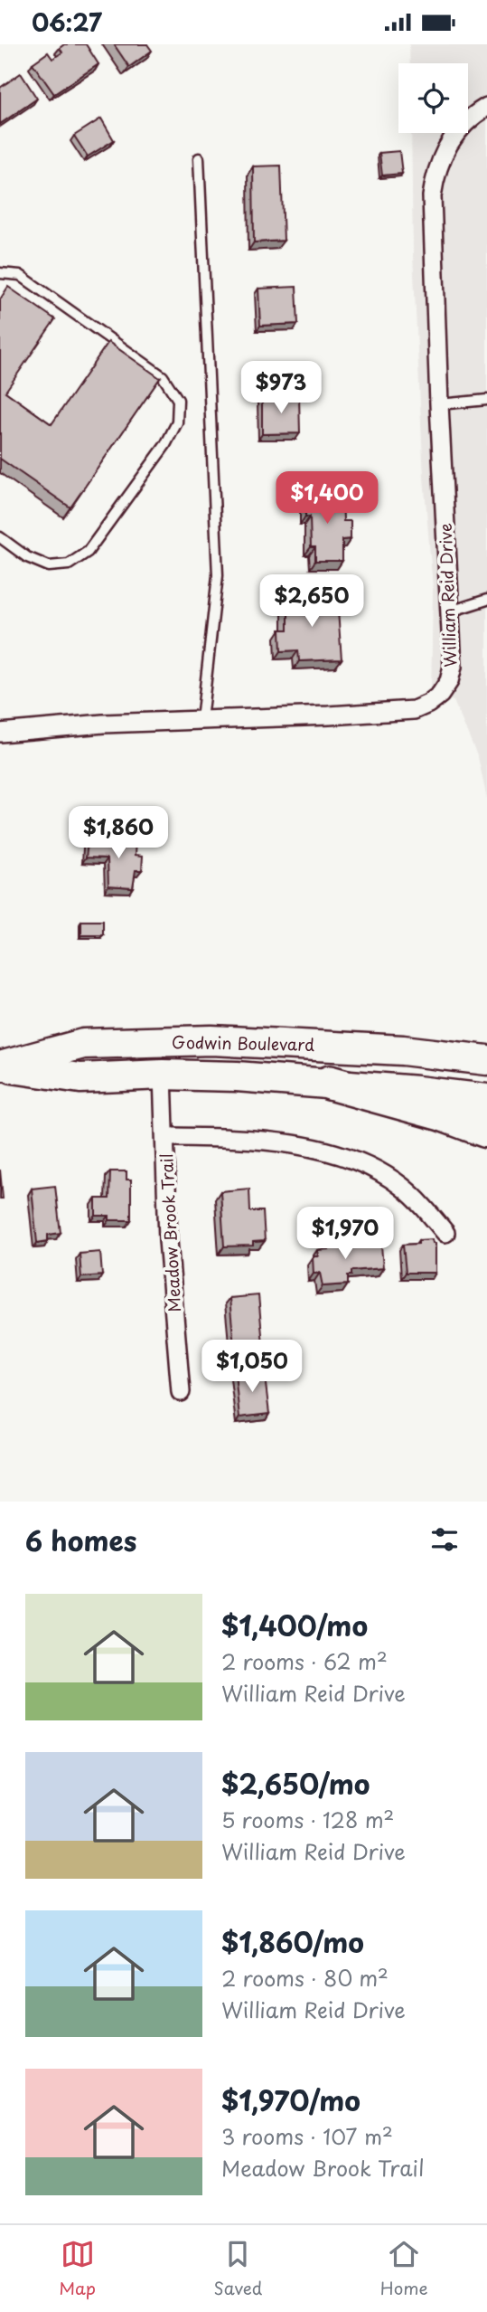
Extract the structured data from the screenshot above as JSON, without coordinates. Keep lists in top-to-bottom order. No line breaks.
{"streets":{"main road":["Godwin Boulevard"],"street":["William Reid Drive","Meadow Brook Trail"]},"crossings":[["Godwin Boulevard","Meadow Brook Trail"]],"page":{"status":"06:27","price":["$973","$1,400","$2,650","$1,860","$1,970","$1,050"],"heading":"6 homes","list":[{"name":"$1,400/mo","note":"2 rooms · 62 m² · William Reid Drive"},{"name":"$2,650/mo","note":"5 rooms · 128 m² · William Reid Drive"},{"name":"$1,860/mo","note":"2 rooms · 80 m² · William Reid Drive"},{"name":"$1,970/mo","note":"3 rooms · 107 m² · Meadow Brook Trail"}],"tabs":["Map","Saved","Home"]}}
